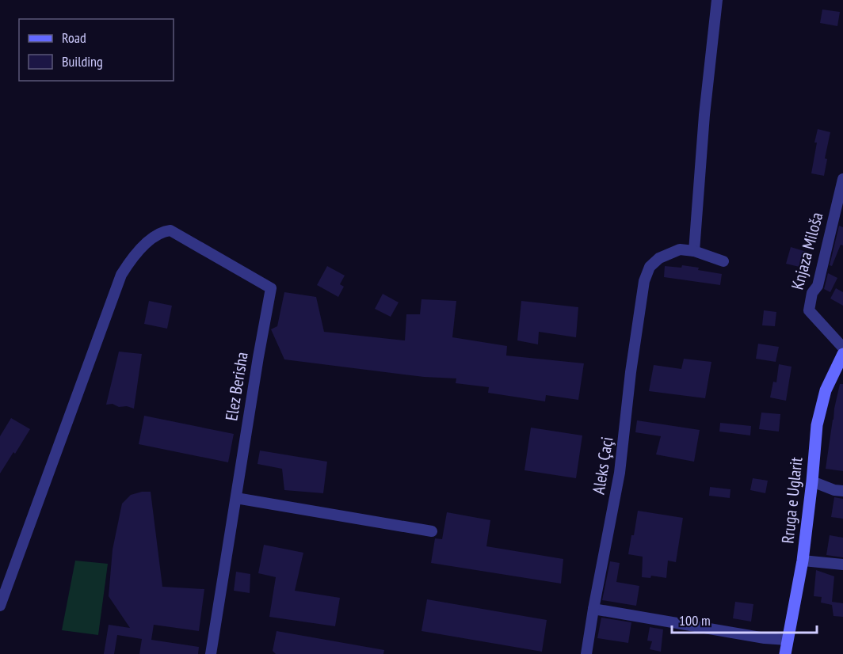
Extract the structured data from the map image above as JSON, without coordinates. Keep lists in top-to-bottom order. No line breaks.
{"streets":{"street":["Knjaza Miloša","Elez Berisha","Aleks Çaçi","Rruga e Uglarit"]},"legend":["Road","Building"],"scale_bar":"100 m"}
